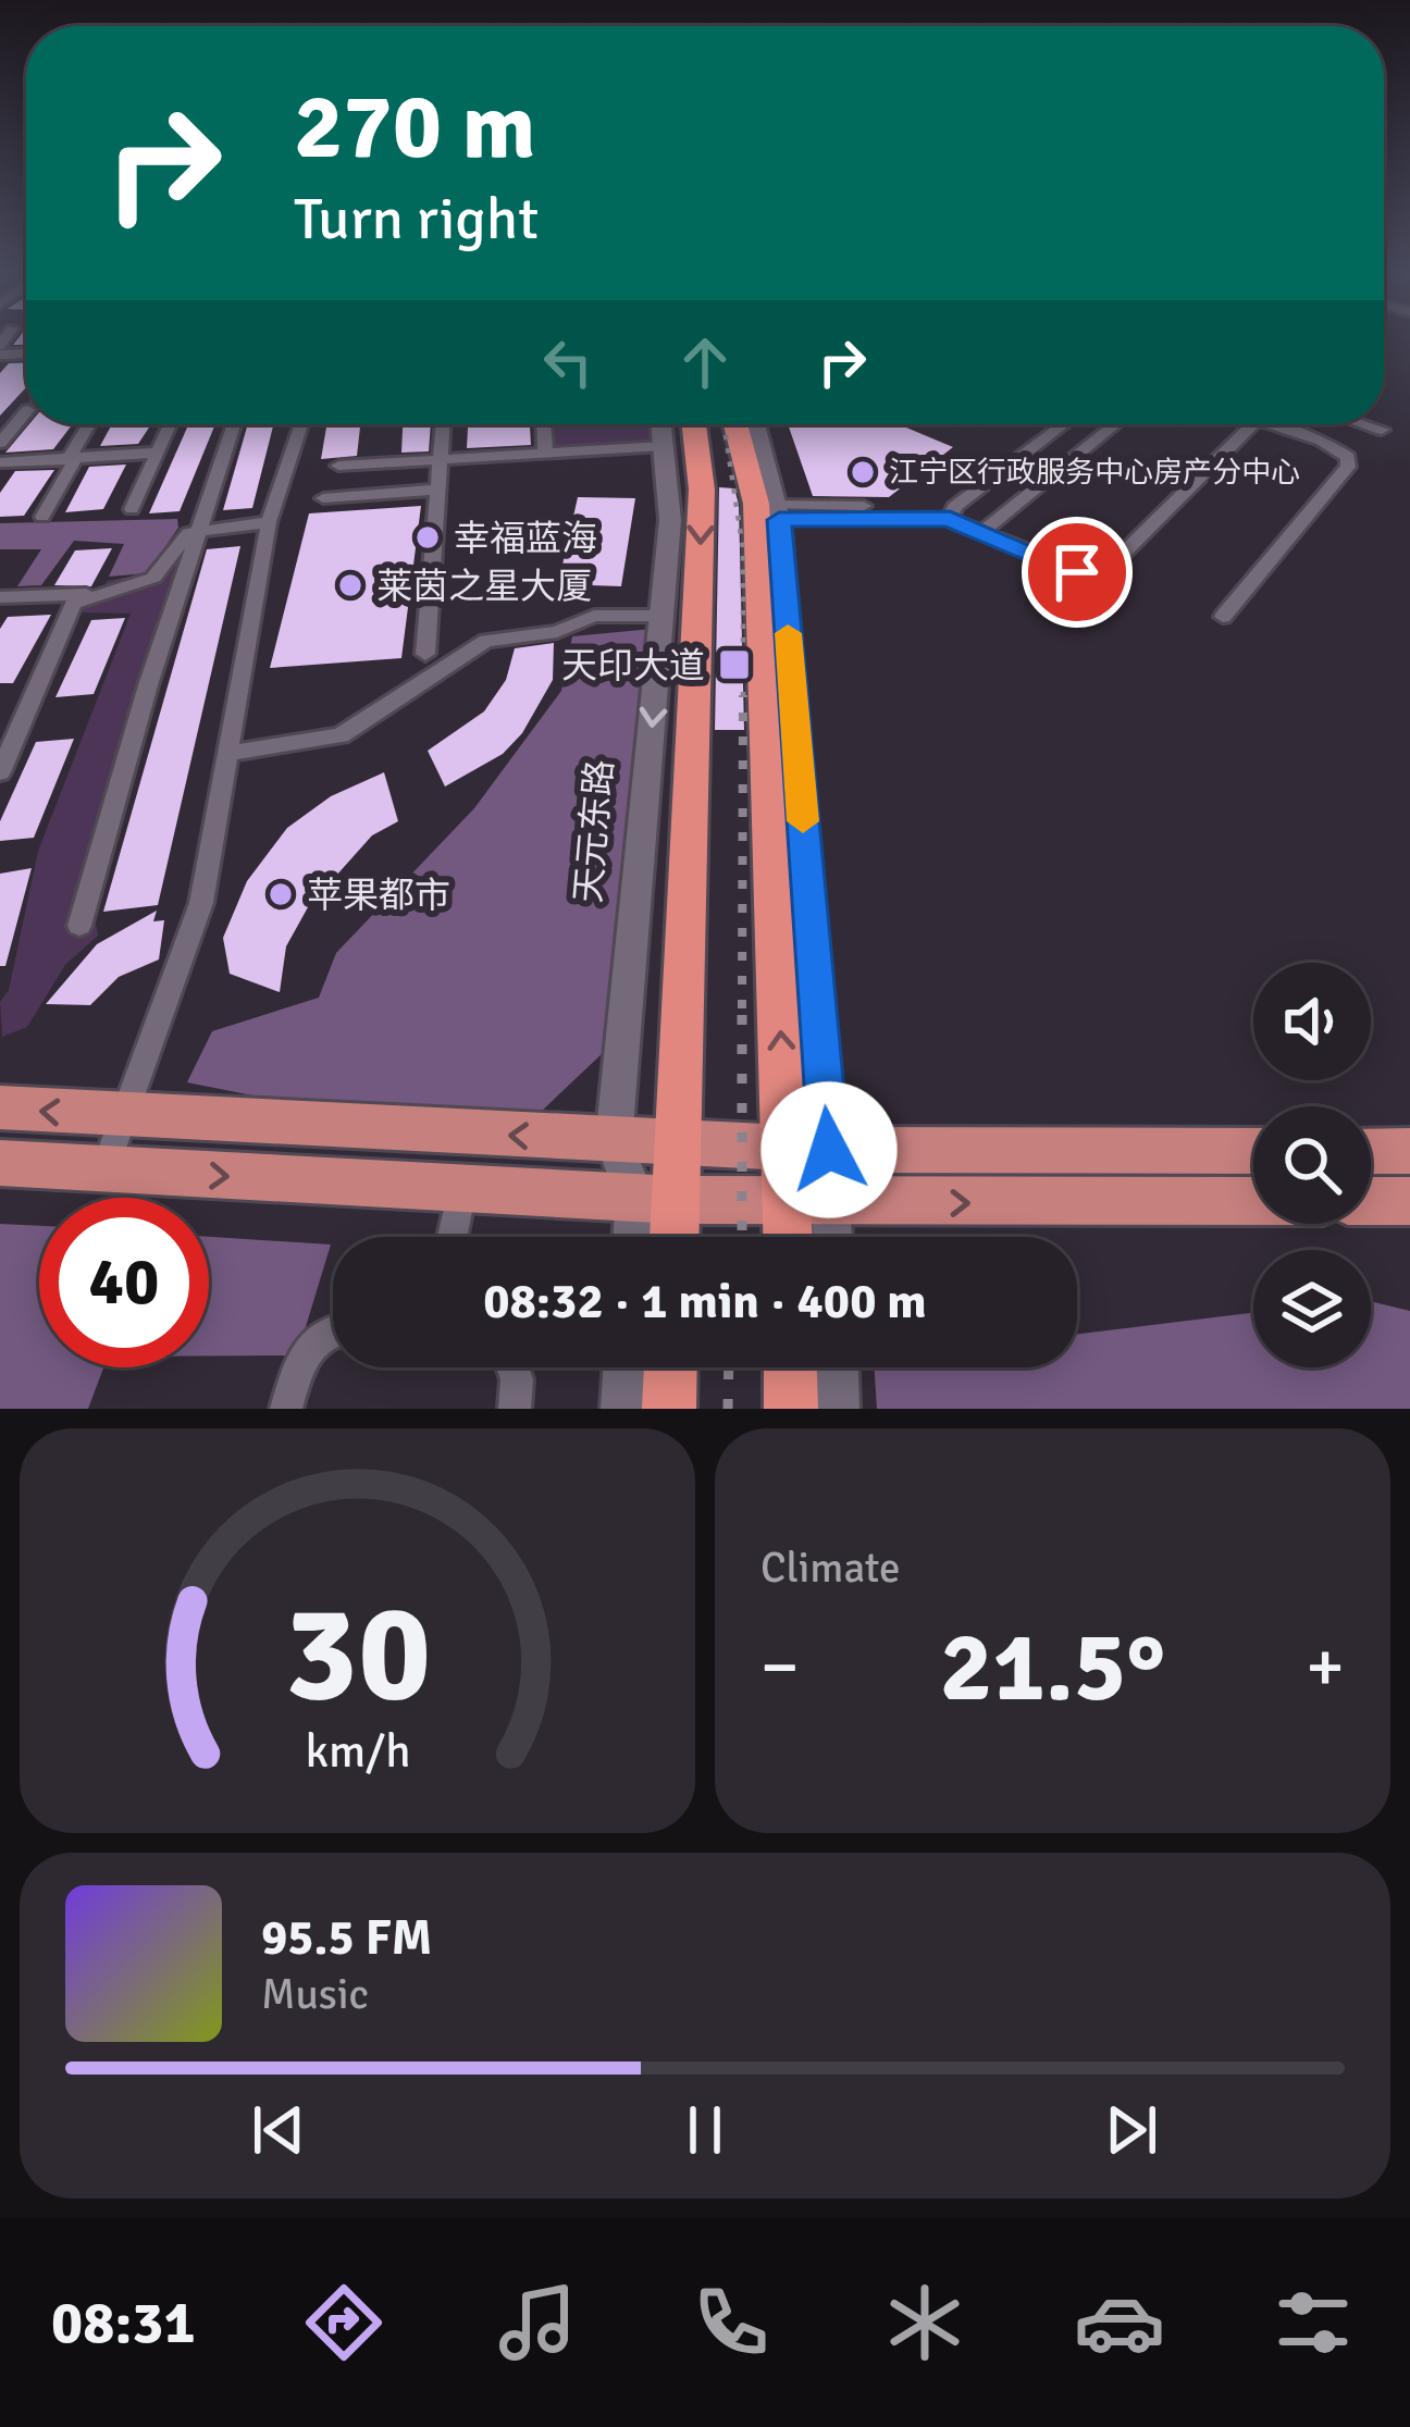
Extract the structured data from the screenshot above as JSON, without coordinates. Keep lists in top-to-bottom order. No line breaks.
{"streets":{"highway":["天元东路"]},"places":{"other":["江宁区行政服务中心房产分中心","幸福蓝海","莱茵之星大厦","苹果都市"],"transit":["天印大道"]},"page":{"turn":["270 m","Turn right"],"limit":"40","trip":"08:32 · 1 min · 400 m","tile":"Climate","heat":["−","21.5°","+"],"song":["95.5 FM","Music"],"tabs":"08:31","gauge":["30","km/h"]}}
